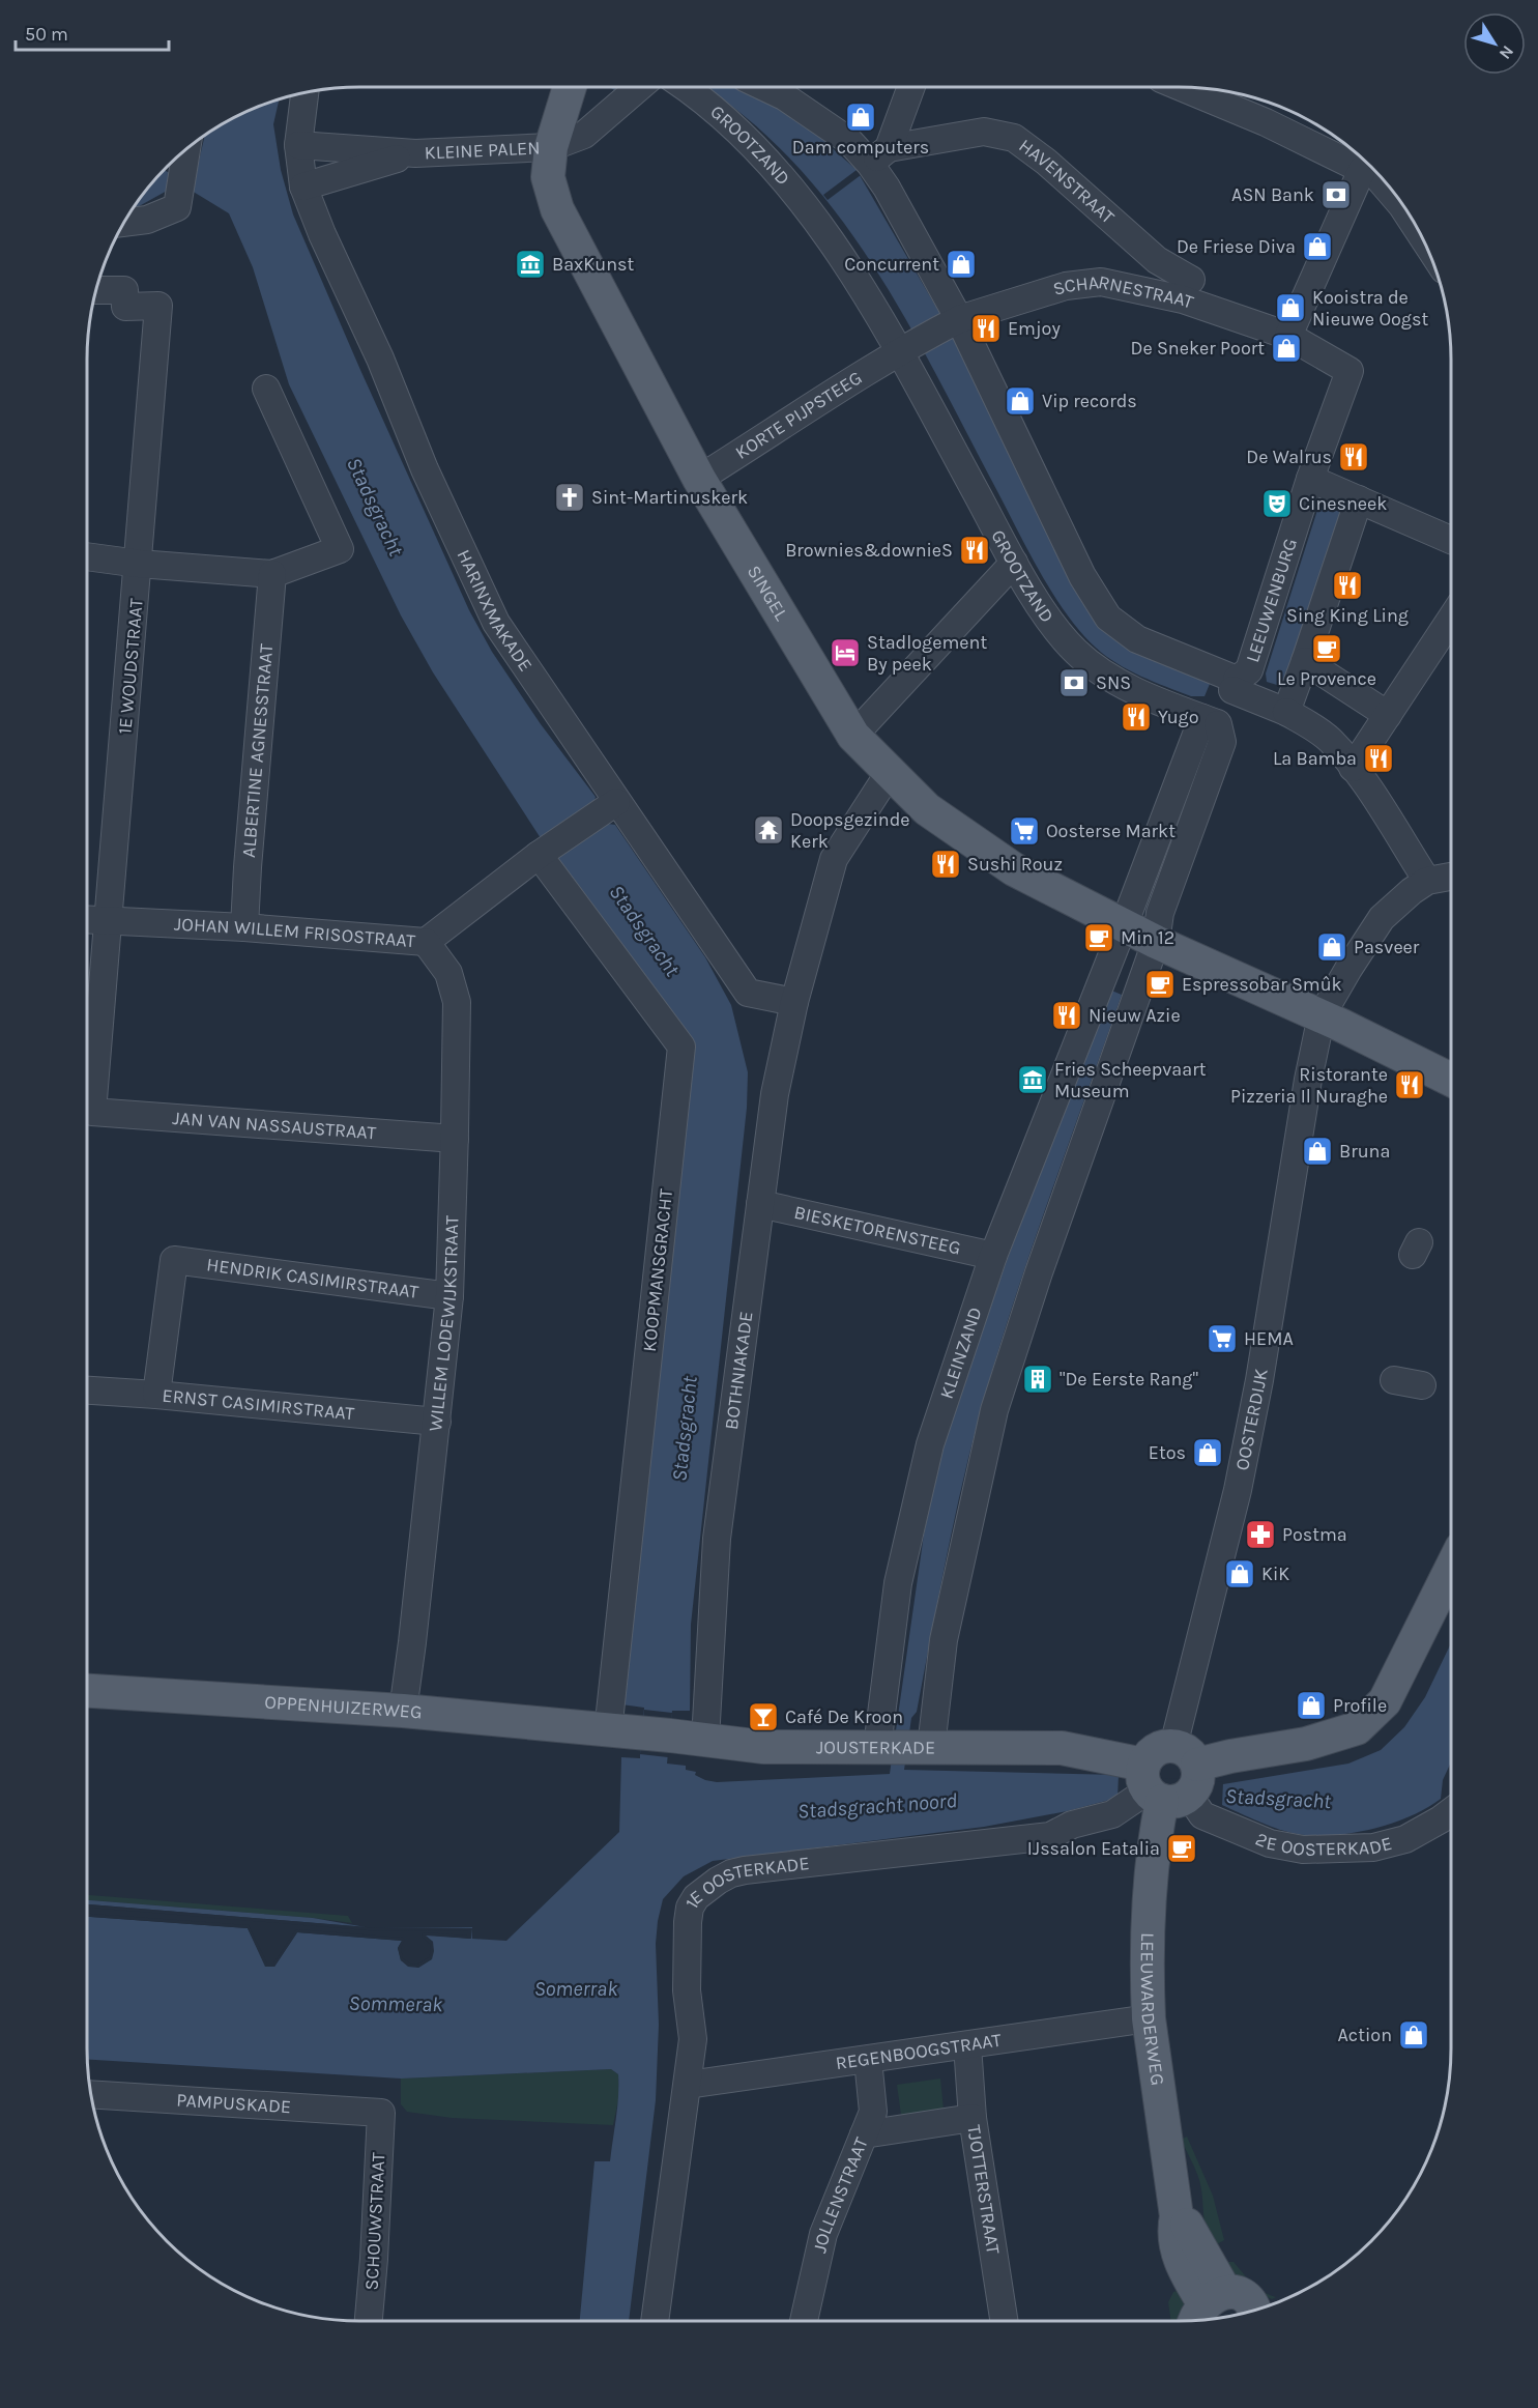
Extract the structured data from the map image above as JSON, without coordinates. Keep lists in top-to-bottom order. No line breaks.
{"streets":{"main road":["SINGEL","OPPENHUIZERWEG","JOUSTERKADE","LEEUWARDERWEG"],"street":["GROOTZAND","KLEINE PALEN","HAVENSTRAAT","SCHARNESTRAAT","KORTE PIJPSTEEG","LEEUWENBURG","HARINXMAKADE","1E WOUDSTRAAT","ALBERTINE AGNESSTRAAT","JOHAN WILLEM FRISOSTRAAT","JAN VAN NASSAUSTRAAT","BIESKETORENSTEEG","KOOPMANSGRACHT","HENDRIK CASIMIRSTRAAT","WILLEM LODEWIJKSTRAAT","KLEINZAND","BOTHNIAKADE","ERNST CASIMIRSTRAAT","OOSTERDIJK","2E OOSTERKADE","1E OOSTERKADE","REGENBOOGSTRAAT","PAMPUSKADE","TJOTTERSTRAAT","JOLLENSTRAAT","SCHOUWSTRAAT"]},"crossings":[["GROOTZAND","KORTE PIJPSTEEG"],["GROOTZAND","LEEUWENBURG"],["GROOTZAND","KLEINZAND"],["KLEINE PALEN","SINGEL"],["KLEINE PALEN","HARINXMAKADE"],["SCHARNESTRAAT","LEEUWENBURG"],["KORTE PIJPSTEEG","SINGEL"],["SINGEL","KLEINZAND"],["SINGEL","BOTHNIAKADE"],["SINGEL","OOSTERDIJK"],["LEEUWENBURG","KLEINZAND"],["HARINXMAKADE","JOHAN WILLEM FRISOSTRAAT"],["HARINXMAKADE","BOTHNIAKADE"],["1E WOUDSTRAAT","JOHAN WILLEM FRISOSTRAAT"],["1E WOUDSTRAAT","JAN VAN NASSAUSTRAAT"],["ALBERTINE AGNESSTRAAT","JOHAN WILLEM FRISOSTRAAT"],["JOHAN WILLEM FRISOSTRAAT","KOOPMANSGRACHT"],["JOHAN WILLEM FRISOSTRAAT","WILLEM LODEWIJKSTRAAT"],["JAN VAN NASSAUSTRAAT","WILLEM LODEWIJKSTRAAT"],["BIESKETORENSTEEG","KLEINZAND"],["BIESKETORENSTEEG","BOTHNIAKADE"],["KOOPMANSGRACHT","OPPENHUIZERWEG"],["KOOPMANSGRACHT","JOUSTERKADE"],["HENDRIK CASIMIRSTRAAT","WILLEM LODEWIJKSTRAAT"],["HENDRIK CASIMIRSTRAAT","ERNST CASIMIRSTRAAT"],["WILLEM LODEWIJKSTRAAT","ERNST CASIMIRSTRAAT"],["WILLEM LODEWIJKSTRAAT","OPPENHUIZERWEG"],["KLEINZAND","JOUSTERKADE"],["BOTHNIAKADE","JOUSTERKADE"],["OOSTERDIJK","JOUSTERKADE"],["OOSTERDIJK","2E OOSTERKADE"],["OOSTERDIJK","1E OOSTERKADE"],["OOSTERDIJK","LEEUWARDERWEG"],["OPPENHUIZERWEG","JOUSTERKADE"],["JOUSTERKADE","2E OOSTERKADE"],["JOUSTERKADE","1E OOSTERKADE"],["JOUSTERKADE","LEEUWARDERWEG"],["2E OOSTERKADE","1E OOSTERKADE"],["2E OOSTERKADE","LEEUWARDERWEG"],["1E OOSTERKADE","LEEUWARDERWEG"],["1E OOSTERKADE","REGENBOOGSTRAAT"],["LEEUWARDERWEG","REGENBOOGSTRAAT"],["REGENBOOGSTRAAT","TJOTTERSTRAAT"],["REGENBOOGSTRAAT","JOLLENSTRAAT"],["PAMPUSKADE","SCHOUWSTRAAT"]],"water":["Stadsgracht","Stadsgracht noord","Somerrak","Sommerak"],"places":{"shop":["Dam computers","De Friese Diva","Concurrent","Kooistra de Nieuwe Oogst","De Sneker Poort","Vip records","Pasveer","Bruna","Etos","KiK","Profile","Action"],"bank":["ASN Bank","SNS"],"museum":["BaxKunst","Fries Scheepvaart Museum"],"restaurant":["Emjoy","De Walrus","Brownies&downieS","Sing King Ling","Yugo","La Bamba","Sushi Rouz","Nieuw Azie","Ristorante Pizzeria Il Nuraghe"],"church":["Sint-Martinuskerk"],"theatre":["Cinesneek"],"cafe":["Le Provence","Min 12","Espressobar Smûk","IJssalon Eatalia"],"hotel":["Stadlogement By peek"],"temple":["Doopsgezinde Kerk"],"supermarket":["Oosterse Markt","HEMA"],"building":["\"De Eerste Rang\""],"pharmacy":["Postma"],"bar":["Café De Kroon"]},"scale_bar":"50 m","north":"bottom right"}
